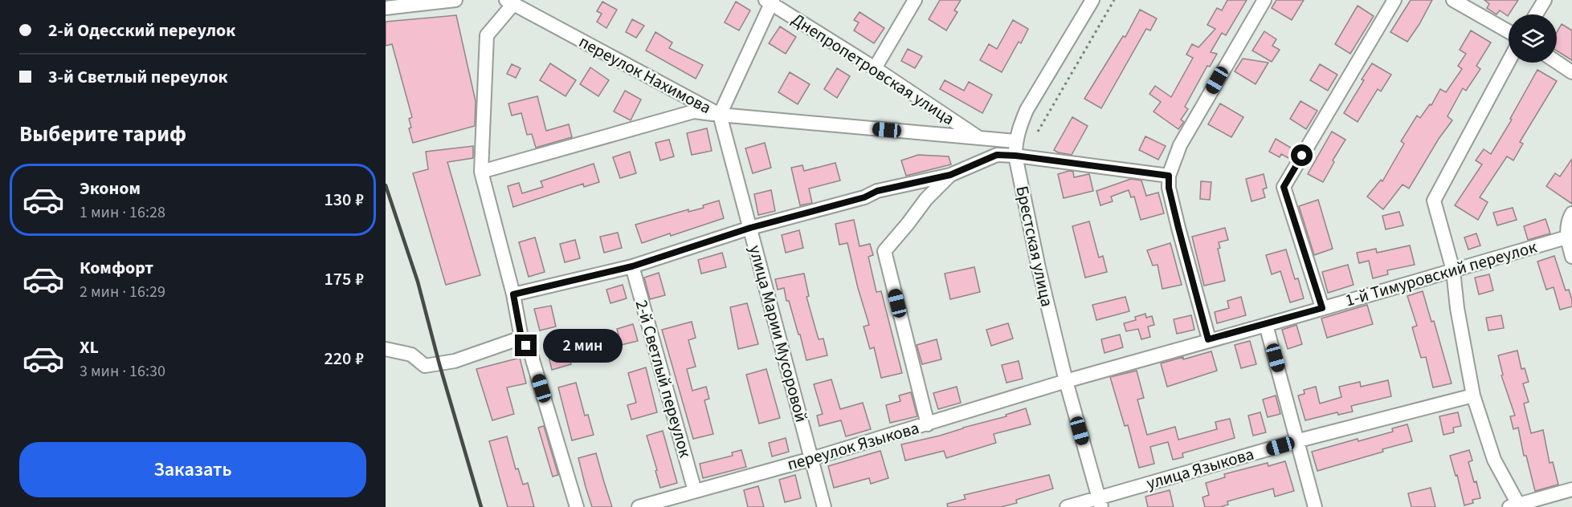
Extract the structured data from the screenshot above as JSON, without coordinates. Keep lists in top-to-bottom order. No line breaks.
{"streets":{"street":["Днепропетровская улица","переулок Нахимова","Брестская улица","1-й Тимуровский переулок","улица Марии Мусоровой","2-й Светлый переулок","переулок Языкова","улица Языкова"]},"crossings":[["Днепропетровская улица","переулок Нахимова"],["переулок Нахимова","Брестская улица"],["переулок Нахимова","улица Марии Мусоровой"],["Брестская улица","1-й Тимуровский переулок"],["Брестская улица","переулок Языкова"],["Брестская улица","улица Языкова"],["1-й Тимуровский переулок","переулок Языкова"],["улица Марии Мусоровой","переулок Языкова"],["2-й Светлый переулок","переулок Языкова"]],"page":{"banner":["2-й Одесский переулок","3-й Светлый переулок"],"heading":"Выберите тариф","list":[{"name":"Эконом","note":"1 мин · 16:28","value":"130 ₽"},{"name":"Комфорт","note":"2 мин · 16:29","value":"175 ₽"},{"name":"XL","note":"3 мин · 16:30","value":"220 ₽"}],"bubble":"2 мин","buttons":"Заказать"}}
